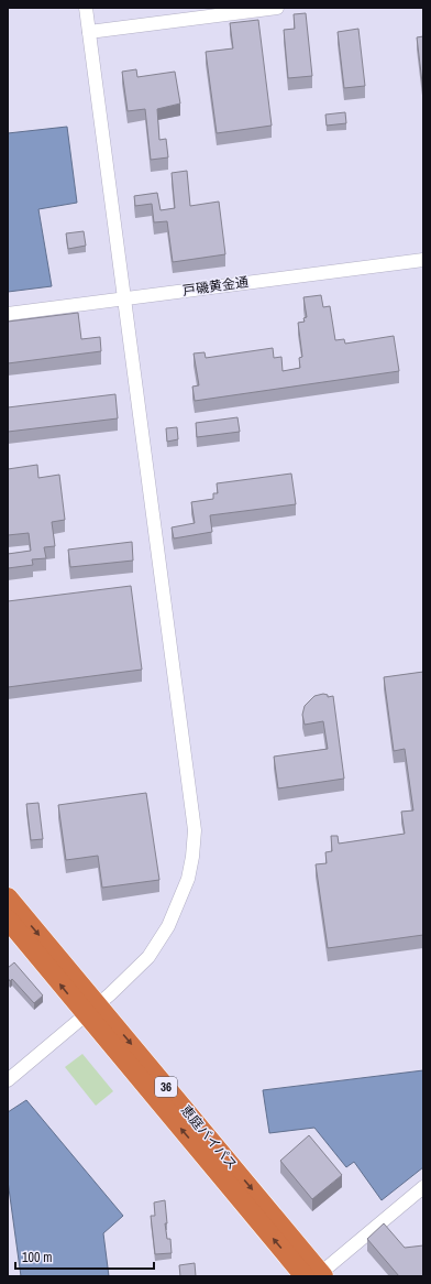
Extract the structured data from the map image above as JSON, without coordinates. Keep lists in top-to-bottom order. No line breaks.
{"streets":{"highway":["36","恵庭バイパス"],"street":["戸磯黄金通"]},"scale_bar":"100 m"}
